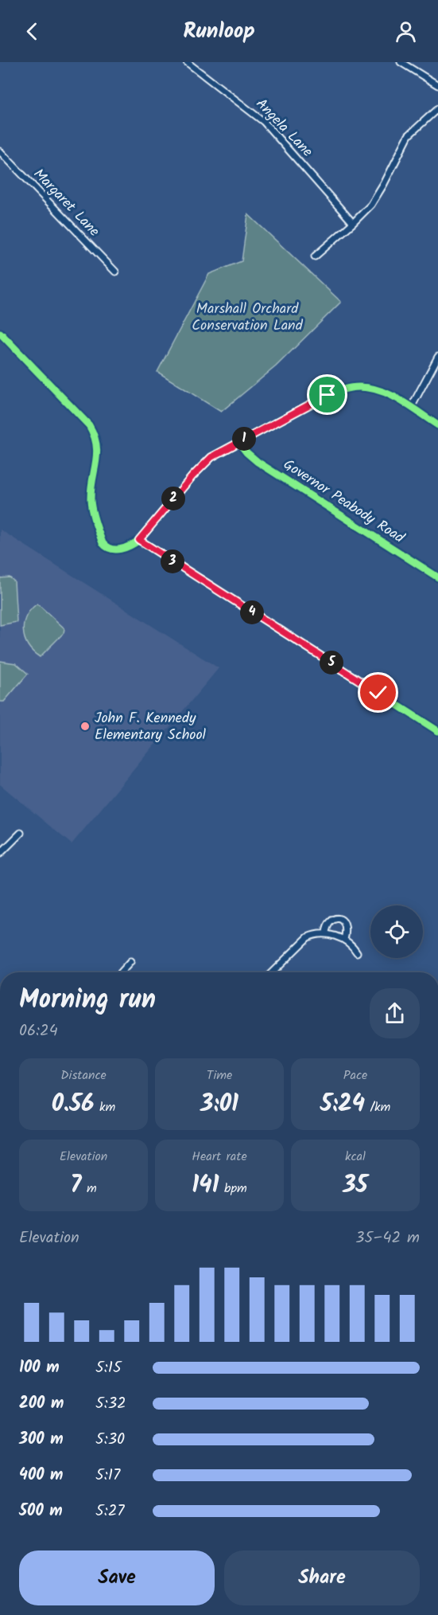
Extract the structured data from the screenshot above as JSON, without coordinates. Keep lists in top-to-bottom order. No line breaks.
{"streets":{"street":["Angela Lane","Margaret Lane","Governor Peabody Road"]},"parks":["Marshall Orchard Conservation Land"],"places":["John F. Kennedy Elementary School"],"page":{"header":"Runloop","pins":["1","2","3","4","5"],"heading":["Morning run","06:24"],"stats":[["Distance","0.56 km"],["Time","3:01"],["Pace","5:24 /km"],["Elevation","7 m"],["Heart rate","141 bpm"],["kcal","35"]],"chart":["Elevation","35–42 m"],"list":[{"name":"100 m","note":"5:15"},{"name":"200 m","note":"5:32"},{"name":"300 m","note":"5:30"},{"name":"400 m","note":"5:17"},{"name":"500 m","note":"5:27"}],"buttons":["Save","Share"]}}
